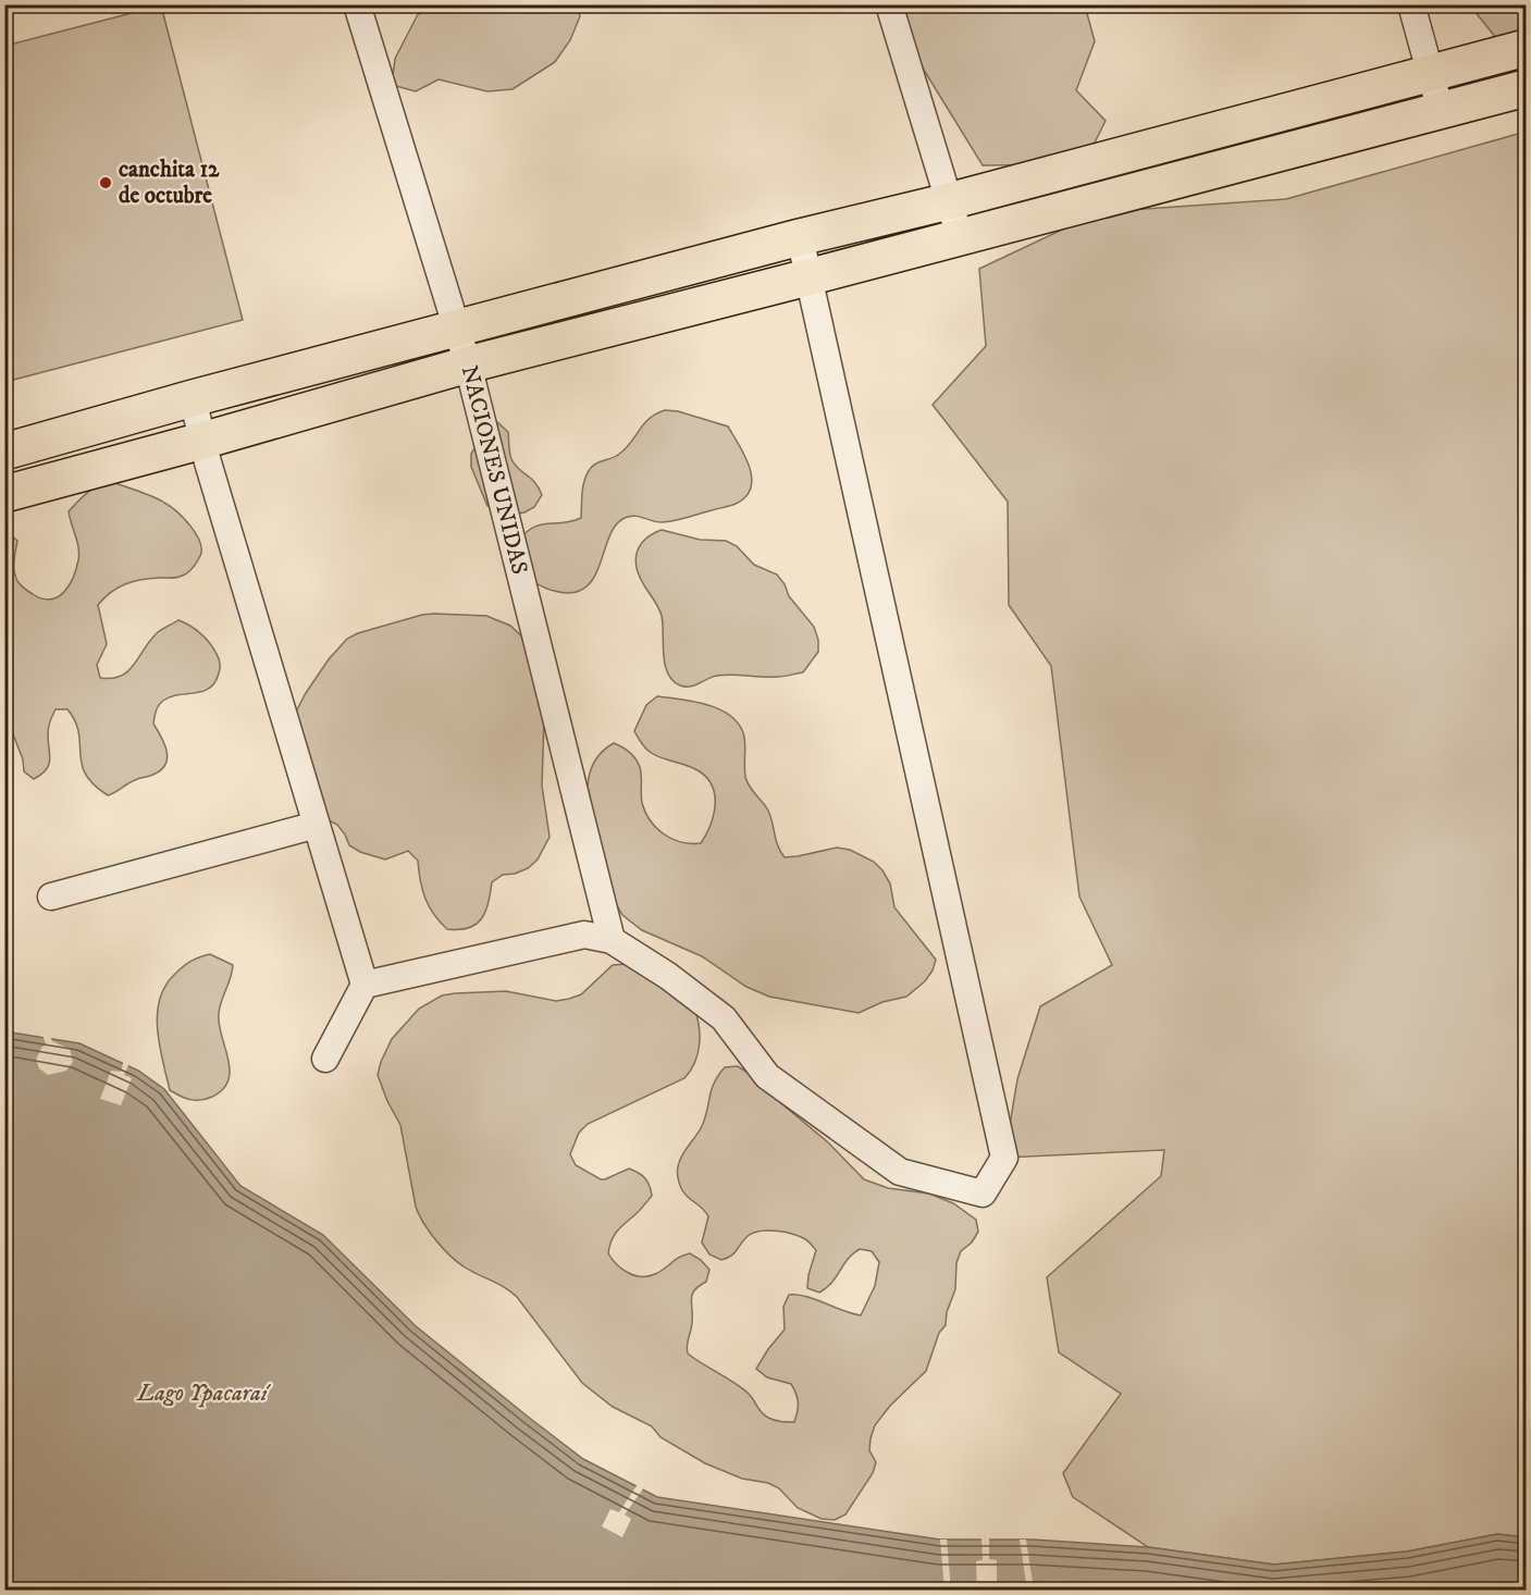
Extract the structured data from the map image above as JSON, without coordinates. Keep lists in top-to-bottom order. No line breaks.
{"streets":{"street":["NACIONES UNIDAS"]},"water":["Lago Ypacaraí"],"places":["canchita 12 de octubre"]}
